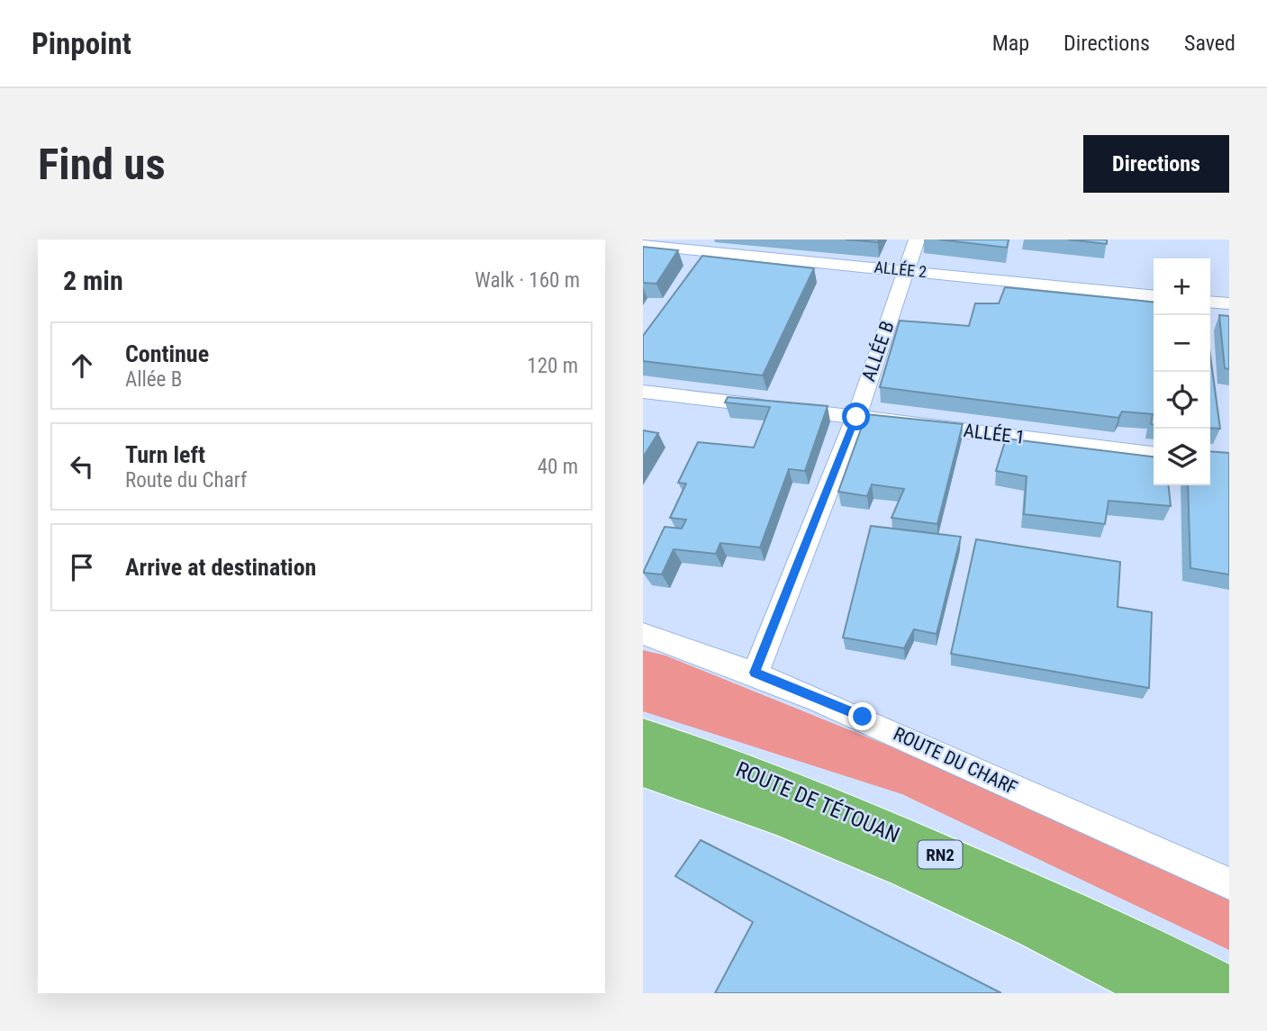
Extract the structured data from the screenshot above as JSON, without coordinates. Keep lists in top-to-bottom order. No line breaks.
{"streets":{"highway":["ROUTE DE TÉTOUAN","RN2"],"street":["ALLÉE 2","ALLÉE B","ALLÉE 1","ROUTE DU CHARF"]},"crossings":[["ALLÉE 2","ALLÉE B"],["ALLÉE B","ALLÉE 1"],["ALLÉE B","ROUTE DU CHARF"]],"page":{"header":"Pinpoint","nav":["Map","Directions","Saved"],"buttons":"Directions","title":"Find us","heading":["2 min","Walk · 160 m"],"map_buttons":["+","−"],"list":[["Continue","Allée B","120 m"],["Turn left","Route du Charf","40 m"],"Arrive at destination"]}}
